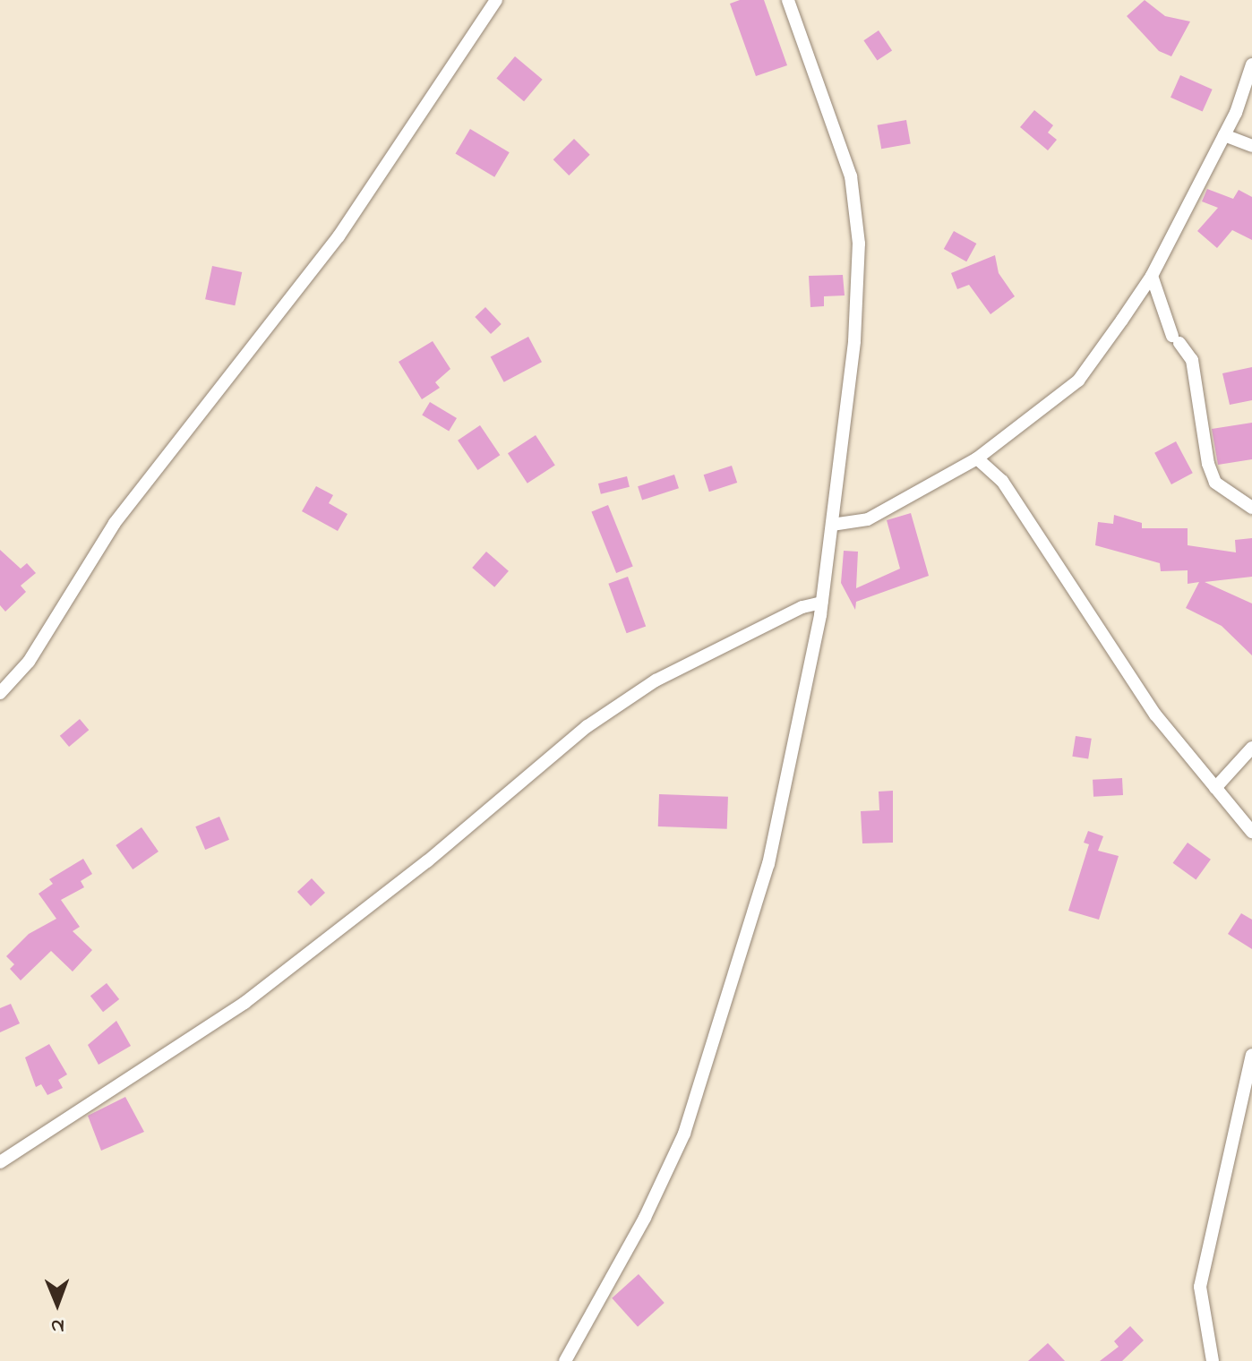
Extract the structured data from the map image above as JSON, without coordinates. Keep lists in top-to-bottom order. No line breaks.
{"north":"bottom"}
